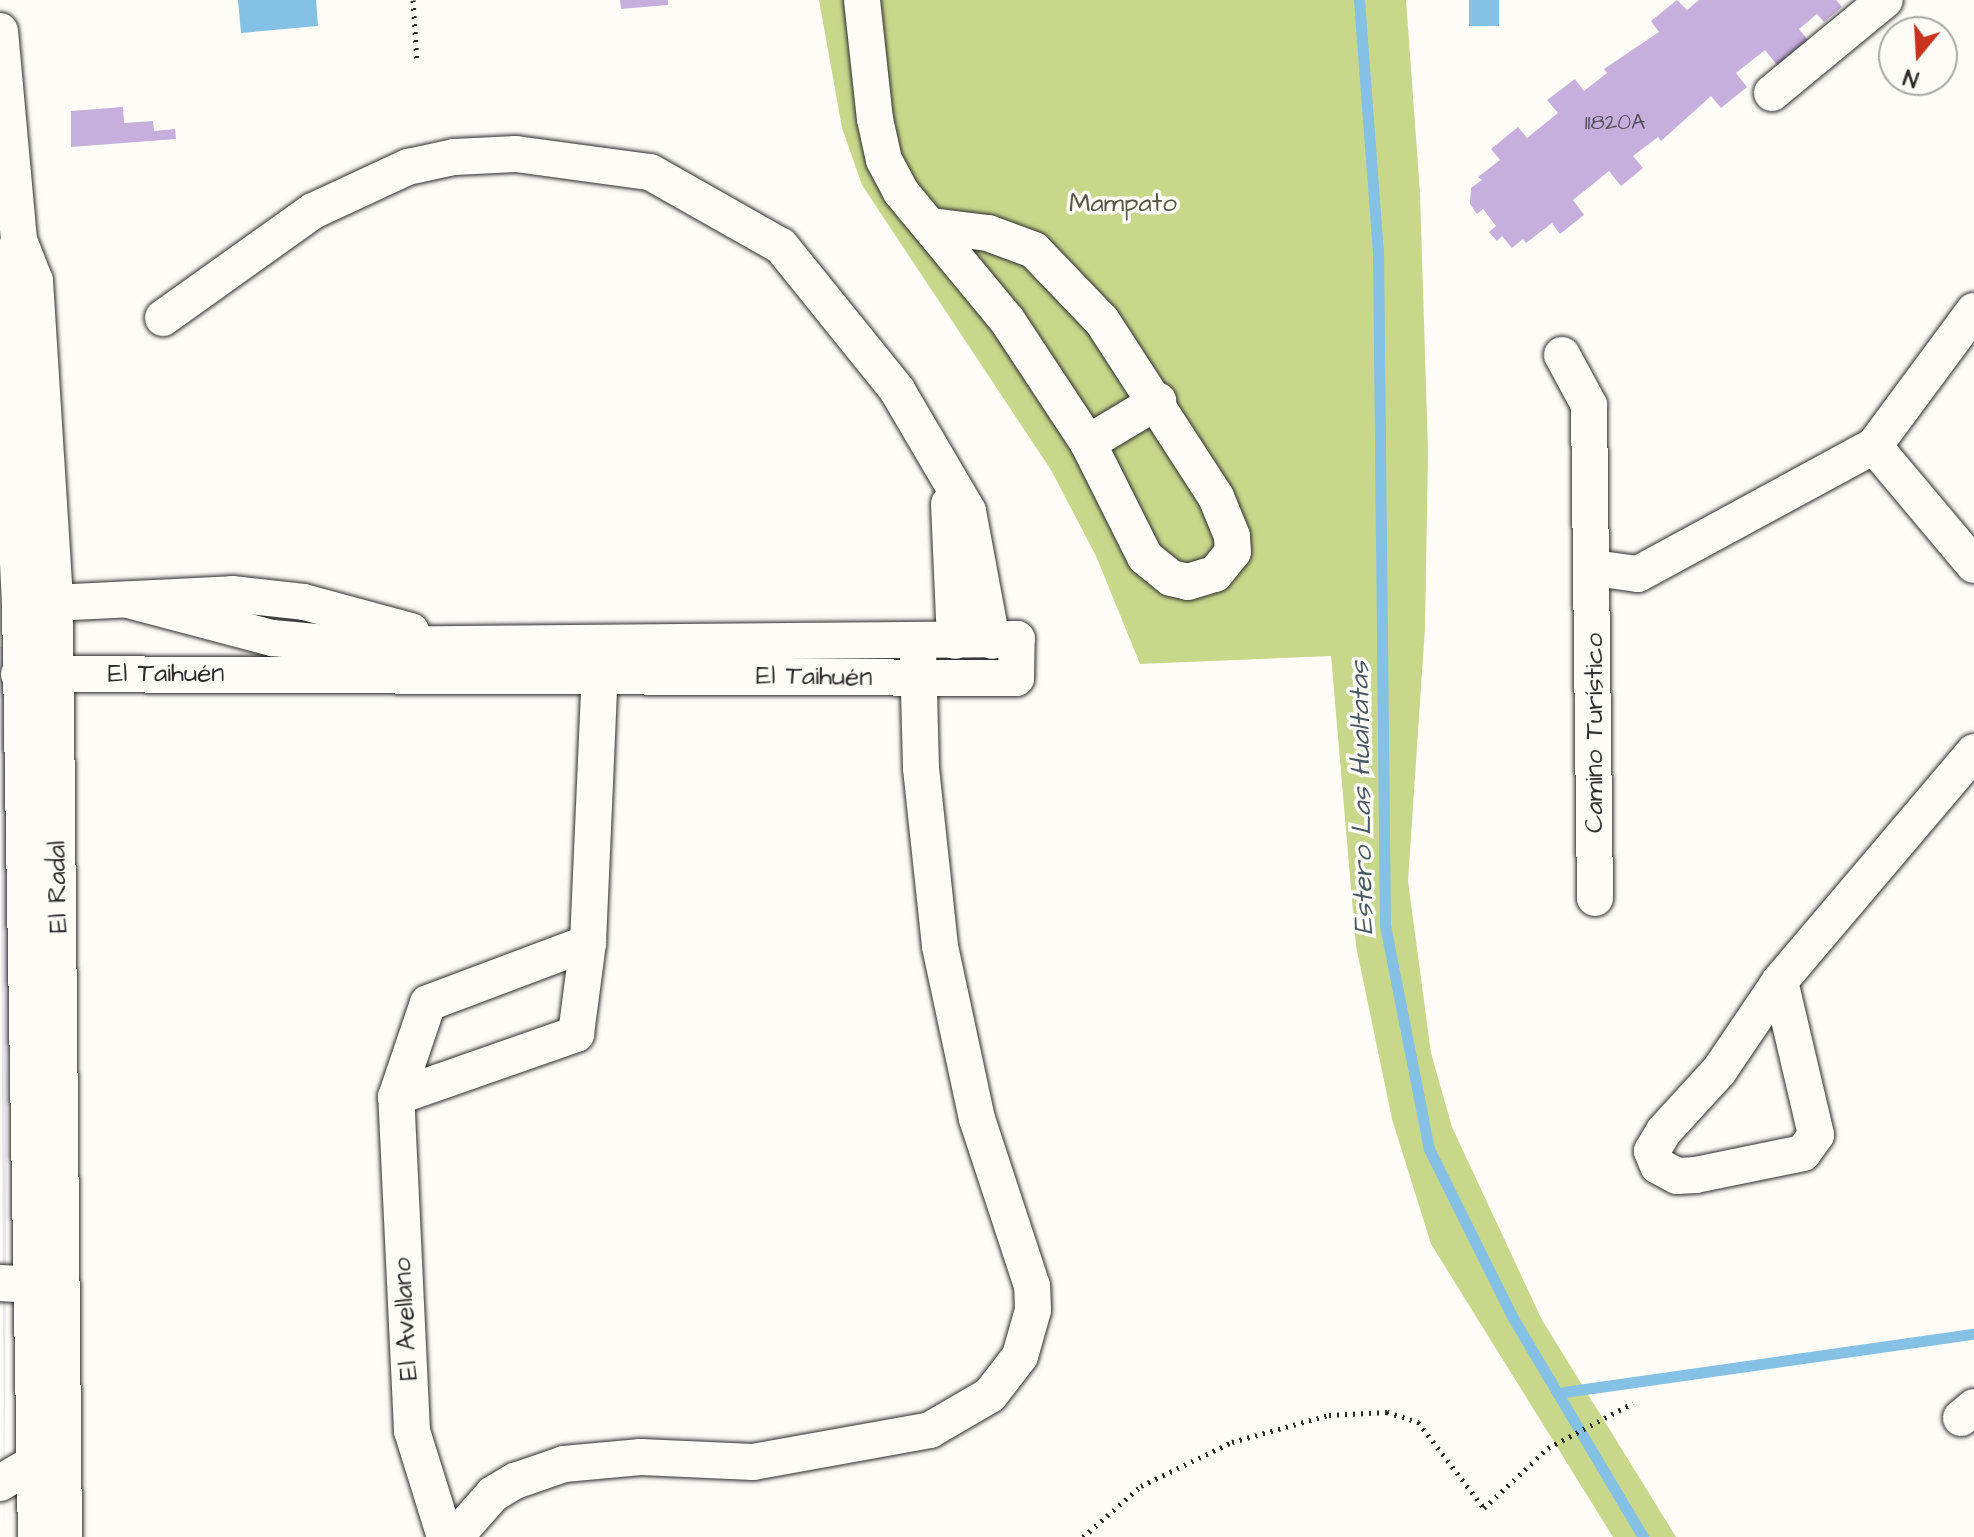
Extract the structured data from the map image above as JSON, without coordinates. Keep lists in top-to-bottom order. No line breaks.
{"streets":{"street":["El Taihuén","Camino Turístico","El Radal","El Avellano"]},"crossings":[["El Taihuén","El Radal"]],"water":["Estero Las Hualtatas"],"parks":["Mampato"],"house_numbers":["11820A"],"north":"bottom"}
